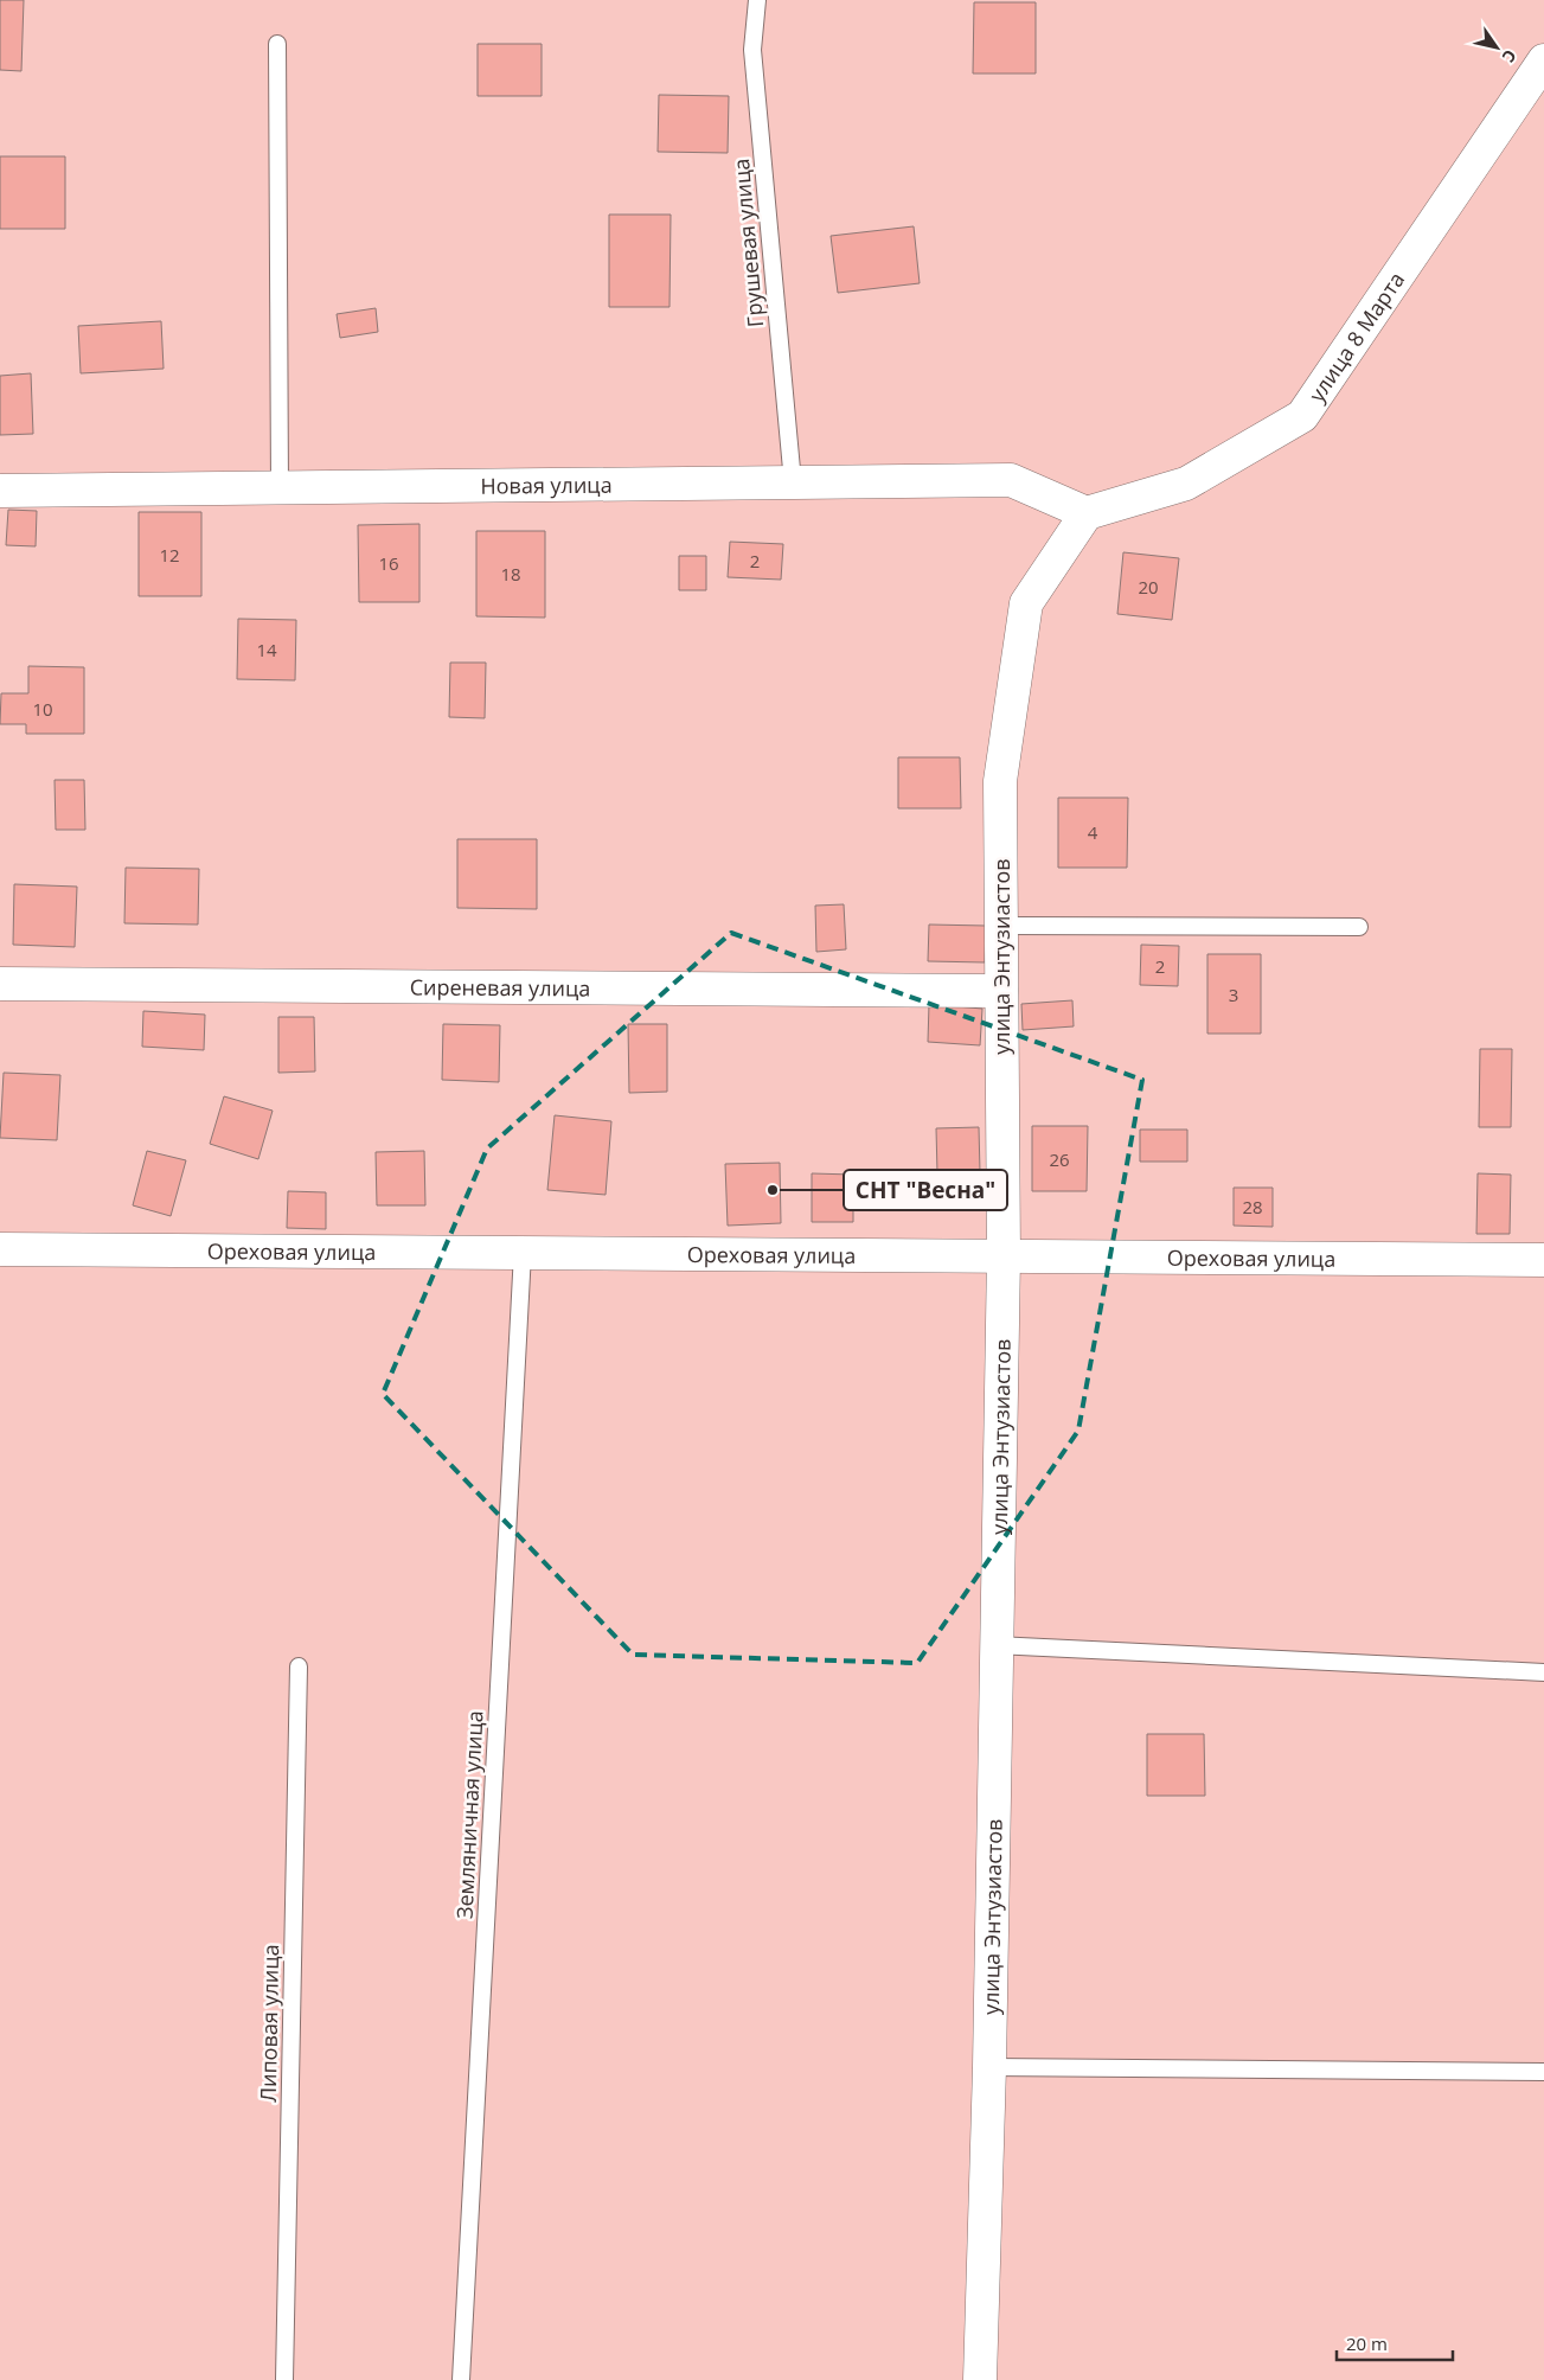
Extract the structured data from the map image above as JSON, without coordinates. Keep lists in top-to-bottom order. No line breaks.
{"streets":{"street":["улица 8 Марта","Новая улица","улица Энтузиастов","Сиреневая улица","Ореховая улица"],"lane":["Грушевая улица","Земляничная улица","Липовая улица"]},"crossings":[["Грушевая улица","Новая улица"],["улица 8 Марта","Новая улица"],["улица 8 Марта","улица Энтузиастов"],["Новая улица","улица Энтузиастов"],["улица Энтузиастов","Сиреневая улица"],["улица Энтузиастов","Ореховая улица"],["Ореховая улица","Земляничная улица"]],"places":["СНТ \"Весна\""],"house_numbers":["12","2","16","18","20","14","10","4","2","3","26","28"],"scale_bar":"20 m","north":"bottom right"}
